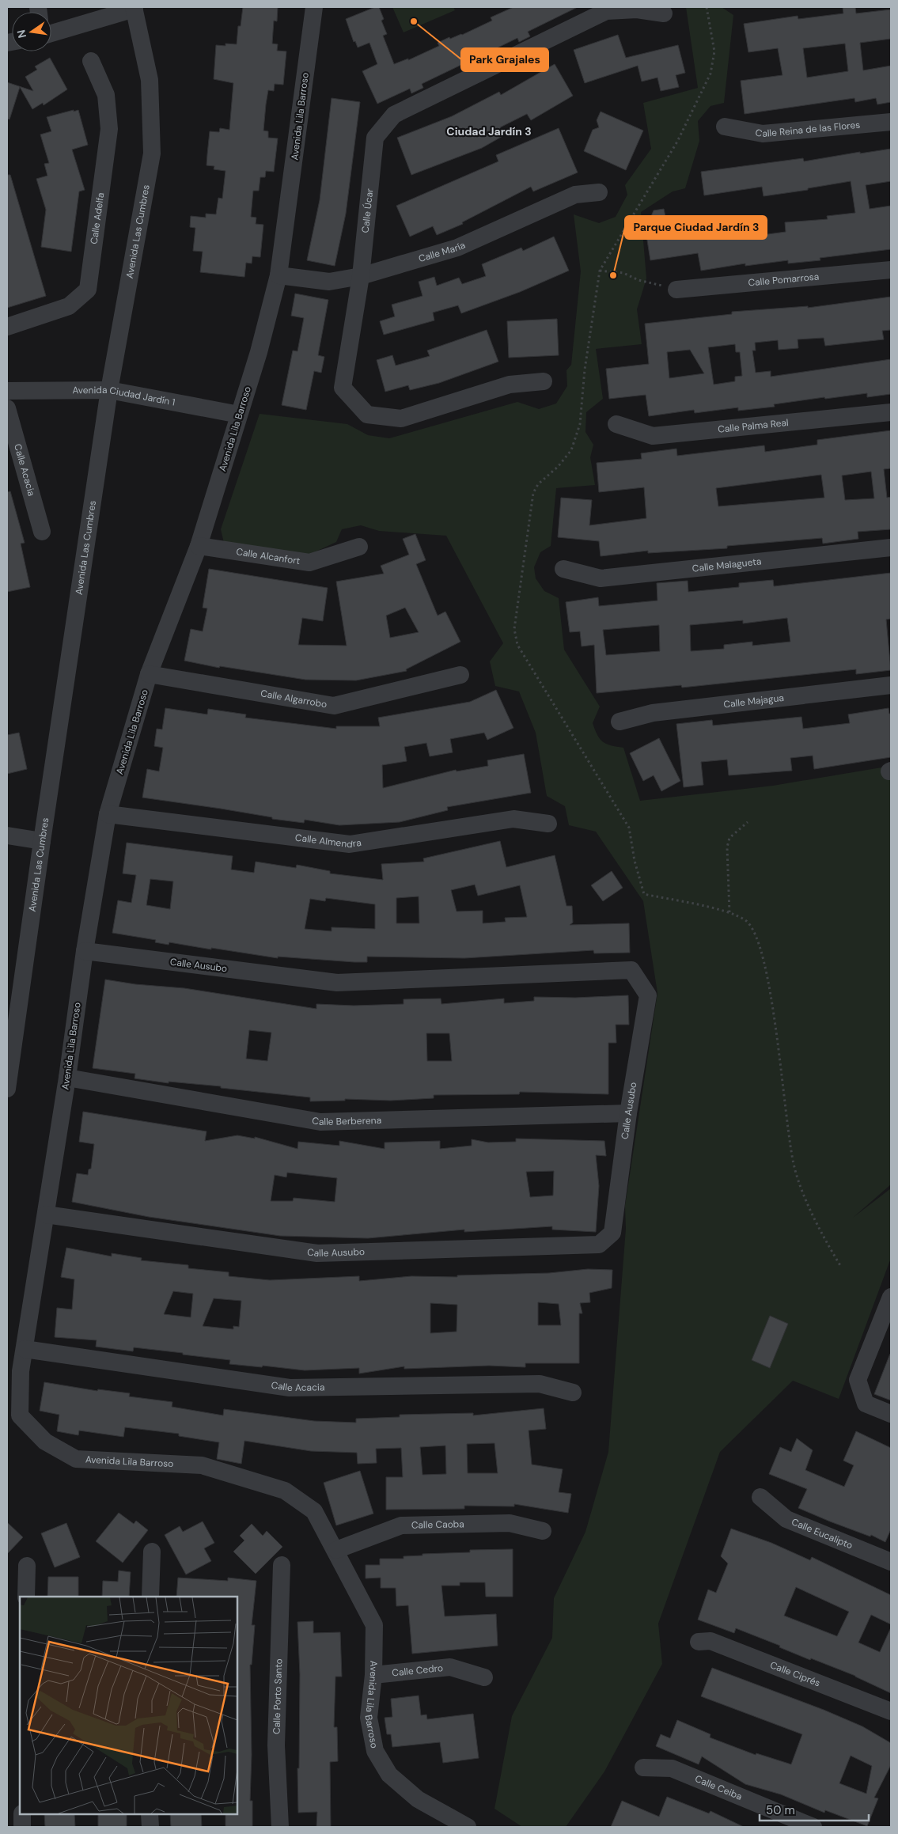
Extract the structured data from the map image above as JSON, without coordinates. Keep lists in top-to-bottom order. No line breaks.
{"streets":{"street":["Avenida Lila Barroso","Calle Reina de las Flores","Calle Úcar","Calle Adelfa","Avenida Las Cumbres","Calle María","Calle Pomarrosa","Avenida Ciudad Jardín 1","Calle Palma Real","Calle Acacia","Calle Alcanfort","Calle Malagueta","Calle Algarrobo","Calle Majagua","Calle Almendra","Calle Ausubo","Calle Berberena","Calle Caoba","Calle Eucalipto","Calle Cedro","Calle Ciprés","Calle Porto Santo","Calle Ceiba"]},"crossings":[["Avenida Lila Barroso","Calle María"],["Avenida Lila Barroso","Avenida Ciudad Jardín 1"],["Avenida Lila Barroso","Calle Acacia"],["Avenida Lila Barroso","Calle Alcanfort"],["Avenida Lila Barroso","Calle Algarrobo"],["Avenida Lila Barroso","Calle Almendra"],["Avenida Lila Barroso","Calle Ausubo"],["Avenida Lila Barroso","Calle Berberena"],["Avenida Lila Barroso","Calle Caoba"],["Avenida Lila Barroso","Calle Cedro"],["Calle Úcar","Calle María"],["Avenida Las Cumbres","Avenida Ciudad Jardín 1"],["Calle Ausubo","Calle Berberena"]],"districts":["Ciudad Jardín 3"],"places":["Park Grajales","Parque Ciudad Jardín 3"],"scale_bar":"50 m","north":"left"}
